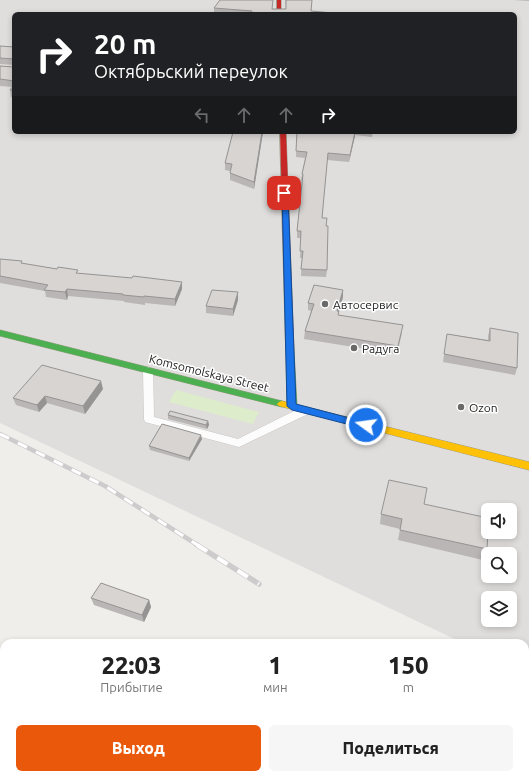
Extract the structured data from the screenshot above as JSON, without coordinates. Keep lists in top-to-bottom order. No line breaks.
{"streets":{"street":["Komsomolskaya Street"]},"places":["Автосервис","Радуга","Ozon"],"page":{"turn":["20 m","Октябрьский переулок"],"eta":["22:03","Прибытие","1","мин","150","m"],"buttons":["Выход","Поделиться"]}}
